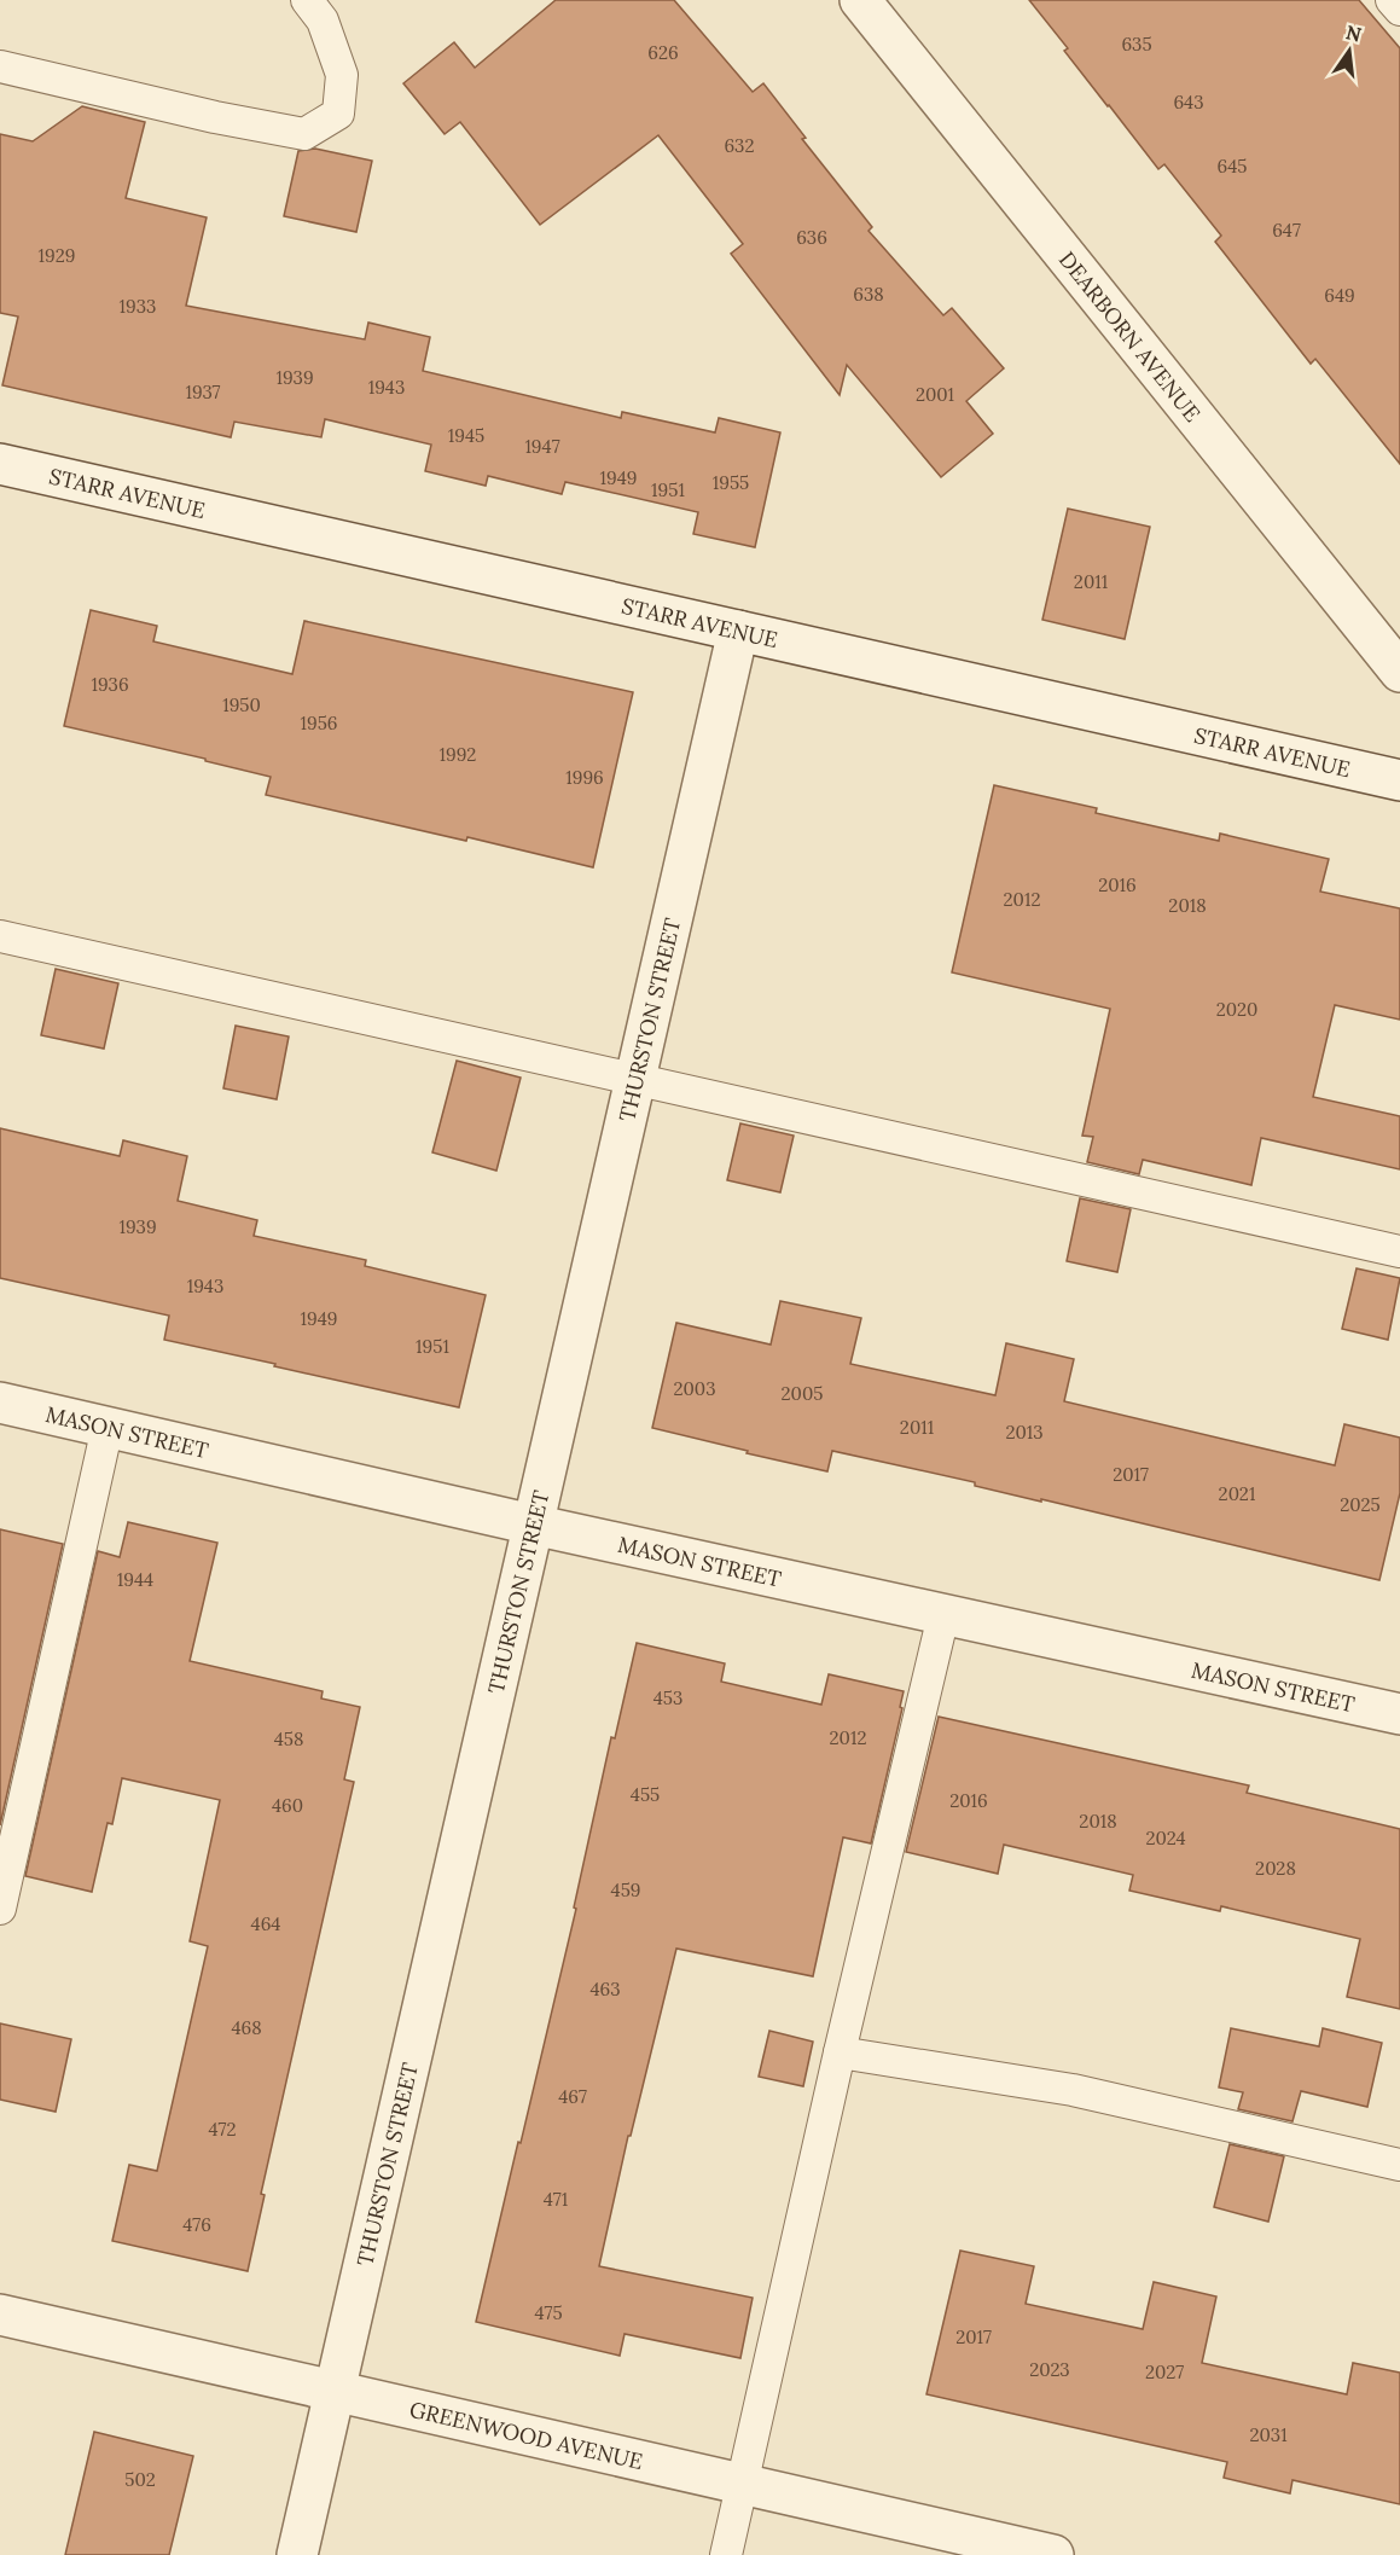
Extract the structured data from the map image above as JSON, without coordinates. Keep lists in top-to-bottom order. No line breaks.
{"streets":{"street":["DEARBORN AVENUE","STARR AVENUE","THURSTON STREET","MASON STREET","GREENWOOD AVENUE"]},"crossings":[["STARR AVENUE","THURSTON STREET"],["THURSTON STREET","MASON STREET"],["THURSTON STREET","GREENWOOD AVENUE"]],"house_numbers":["635","626","643","632","645","647","636","1929","638","649","1933","1939","1943","1937","2001","1945","1947","1949","1955","1951","2011","1936","1950","1956","1992","1996","2016","2012","2018","2020","1939","1943","1949","1951","2003","2005","2011","2013","2017","2021","2025","1944","453","2012","458","455","2016","460","2018","2024","2028","459","464","463","468","467","472","471","476","475","2017","2023","2027","2031","502"],"north":"top"}
